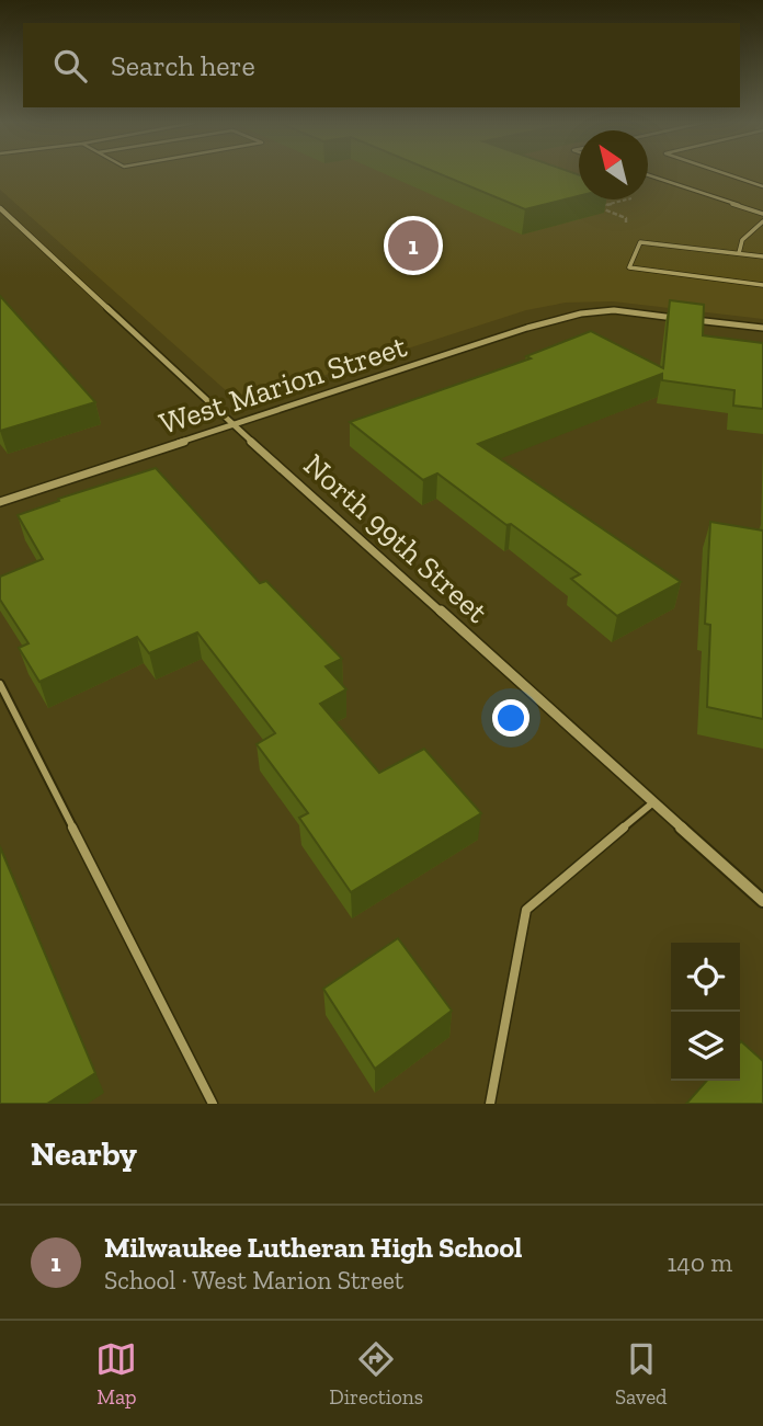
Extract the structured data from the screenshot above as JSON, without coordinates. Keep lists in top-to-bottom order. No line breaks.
{"streets":{"street":["West Marion Street","North 99th Street"]},"crossings":[["West Marion Street","North 99th Street"]],"north":"top left","page":{"search":"Search here","pins":"1","heading":"Nearby","list":[{"mark":"1","name":"Milwaukee Lutheran High School","note":"School · West Marion Street","value":"140 m"}],"nav":["Map","Directions","Saved"]}}
